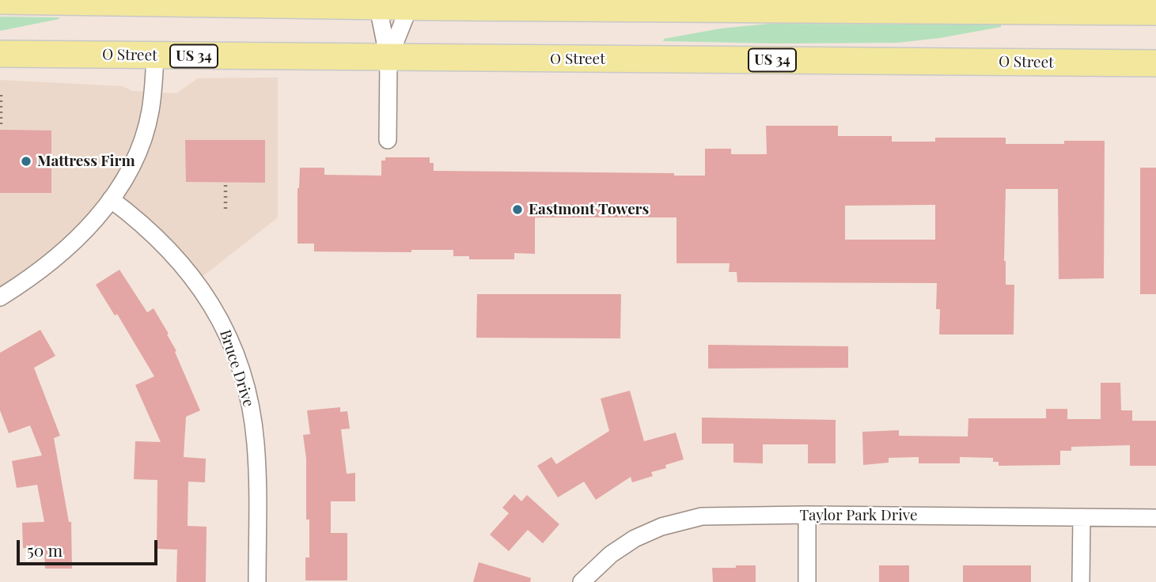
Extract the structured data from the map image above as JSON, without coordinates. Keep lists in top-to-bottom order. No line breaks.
{"streets":{"main road":["O Street","US 34"],"street":["Bruce Drive","Taylor Park Drive"]},"places":["Mattress Firm","Eastmont Towers"],"scale_bar":"50 m"}
